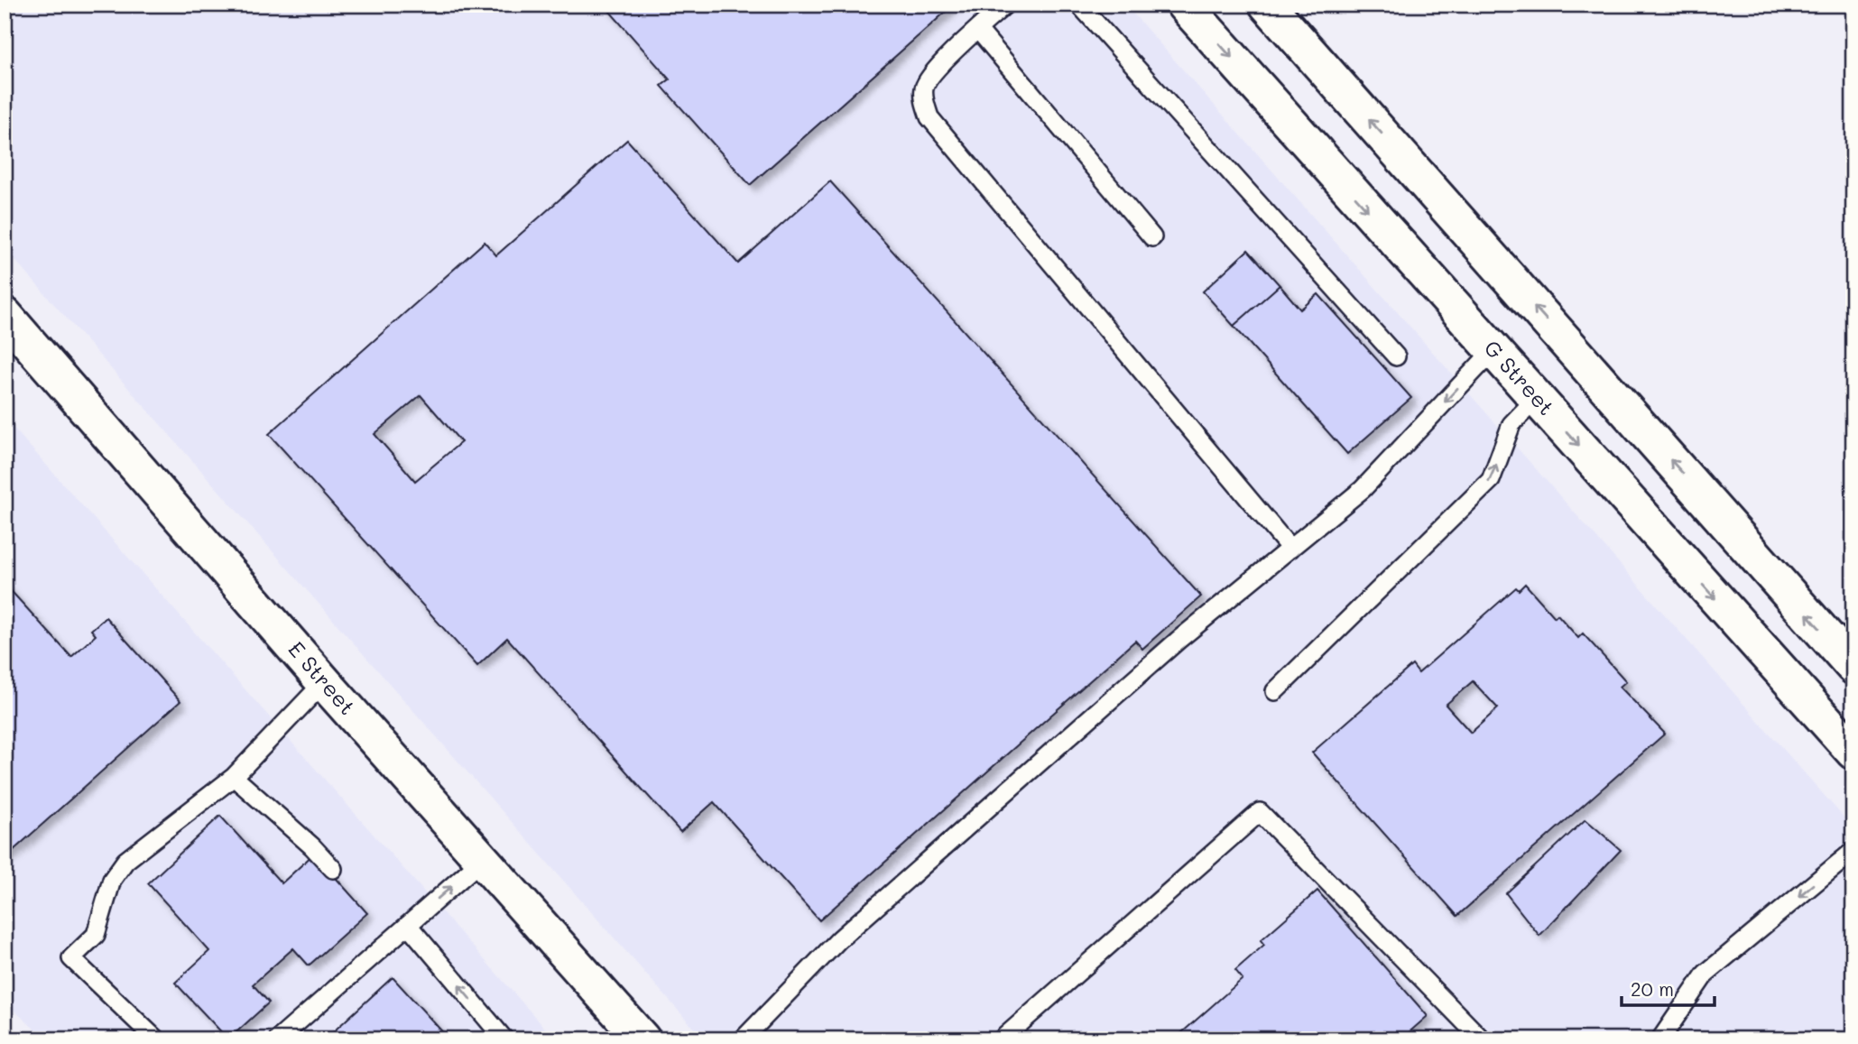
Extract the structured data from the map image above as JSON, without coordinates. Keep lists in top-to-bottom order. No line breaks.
{"streets":{"street":["G Street","E Street"]},"scale_bar":"20 m"}
